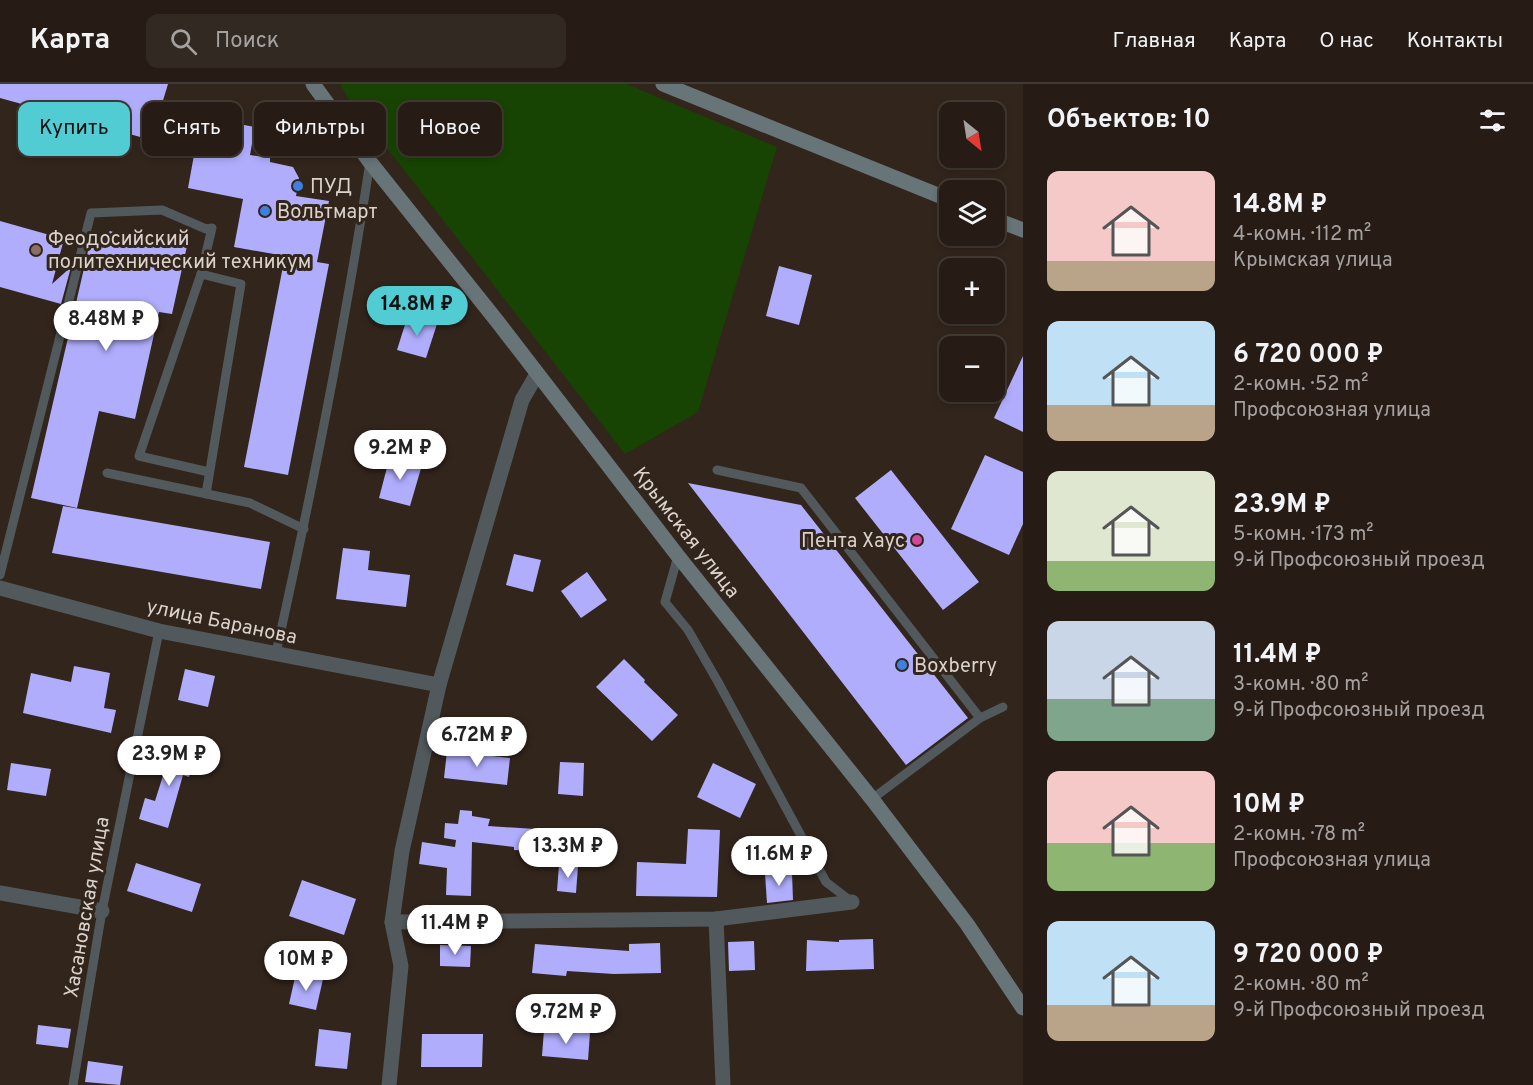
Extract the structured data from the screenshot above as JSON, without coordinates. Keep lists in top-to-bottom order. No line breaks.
{"streets":{"main road":["Крымская улица"],"street":["улица Баранова"],"lane":["Хасановская улица"]},"crossings":[["улица Баранова","Хасановская улица"]],"places":["ПУД","Вольтмарт","Феодосийский политехнический техникум","Пента Хаус","Boxberry"],"north":"bottom right","page":{"header":"Карта","search":"Поиск","nav":["Главная","Карта","О нас","Контакты"],"heading":"Объектов: 10","map_buttons":["+","−"],"chip":["Купить","Снять","Фильтры","Новое"],"list":[{"name":"14.8M ₽","note":"4-комн. · 112 m² · Крымская улица"},{"name":"6 720 000 ₽","note":"2-комн. · 52 m² · Профсоюзная улица"},{"name":"23.9M ₽","note":"5-комн. · 173 m² · 9-й Профсоюзный проезд"},{"name":"11.4M ₽","note":"3-комн. · 80 m² · 9-й Профсоюзный проезд"},{"name":"10M ₽","note":"2-комн. · 78 m² · Профсоюзная улица"},{"name":"9 720 000 ₽","note":"2-комн. · 80 m² · 9-й Профсоюзный проезд"}],"price":["14.8M ₽","8.48M ₽","9.2M ₽","6.72M ₽","23.9M ₽","13.3M ₽","11.6M ₽","11.4M ₽","10M ₽","9.72M ₽"]}}
